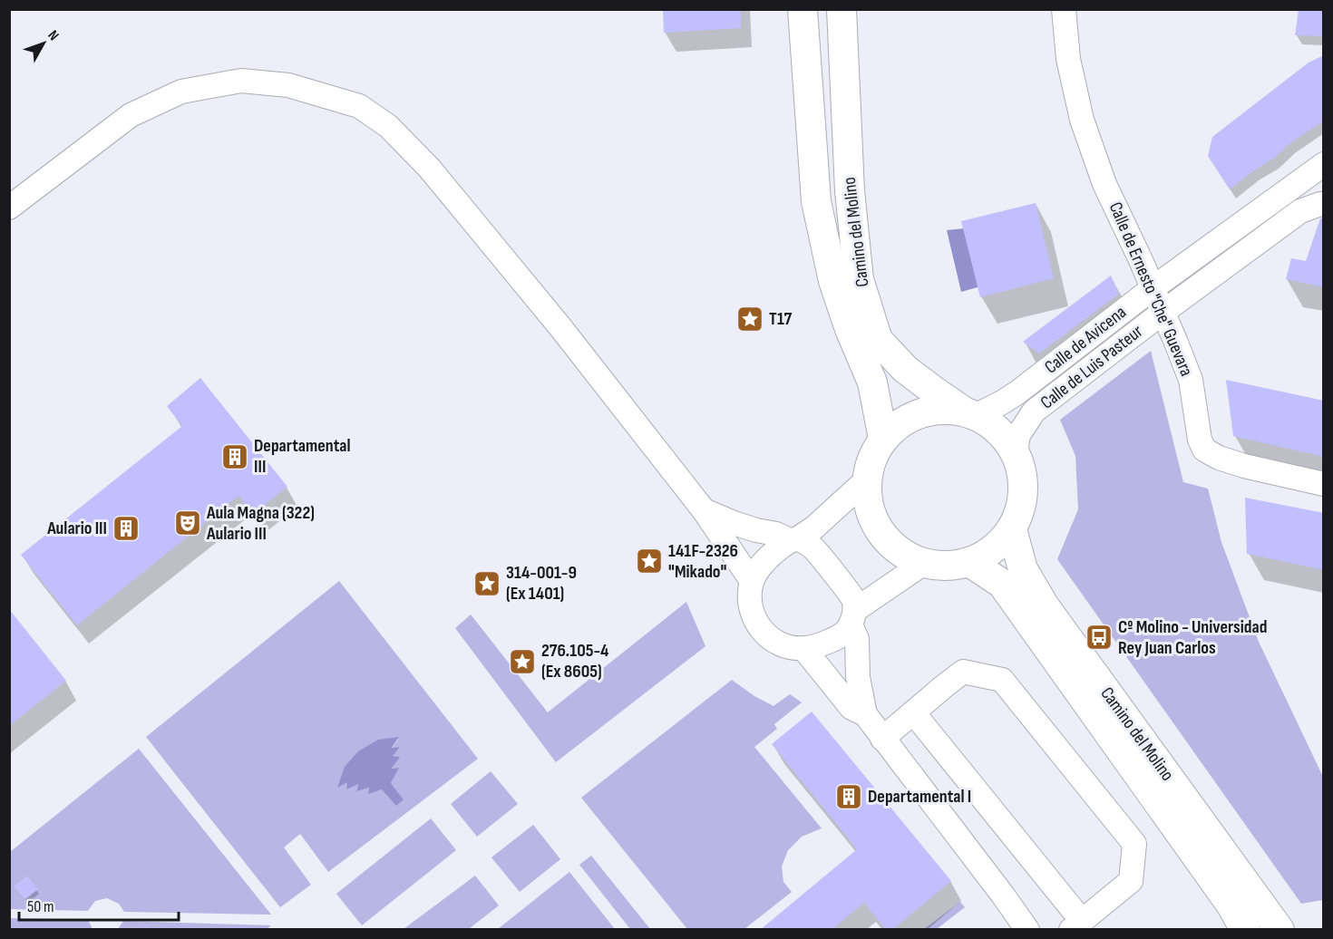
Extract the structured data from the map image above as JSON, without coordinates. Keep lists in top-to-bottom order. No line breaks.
{"streets":{"main road":["Camino del Molino"],"street":["Calle de Ernesto \"Che\" Guevara","Calle de Avicena","Calle de Luis Pasteur"]},"crossings":[["Camino del Molino","Calle de Avicena"],["Camino del Molino","Calle de Luis Pasteur"],["Calle de Ernesto \"Che\" Guevara","Calle de Avicena"],["Calle de Ernesto \"Che\" Guevara","Calle de Luis Pasteur"],["Calle de Avicena","Calle de Luis Pasteur"]],"places":{"place":["T17","141F-2326 \"Mikado\"","314-001-9 (Ex 1401)","276.105-4 (Ex 8605)"],"building":["Departamental III","Aulario III","Departamental I"],"theatre":["Aula Magna (322) Aulario III"],"bus stop":["Cº Molino - Universidad Rey Juan Carlos"]},"scale_bar":"50 m","north":"top right"}
